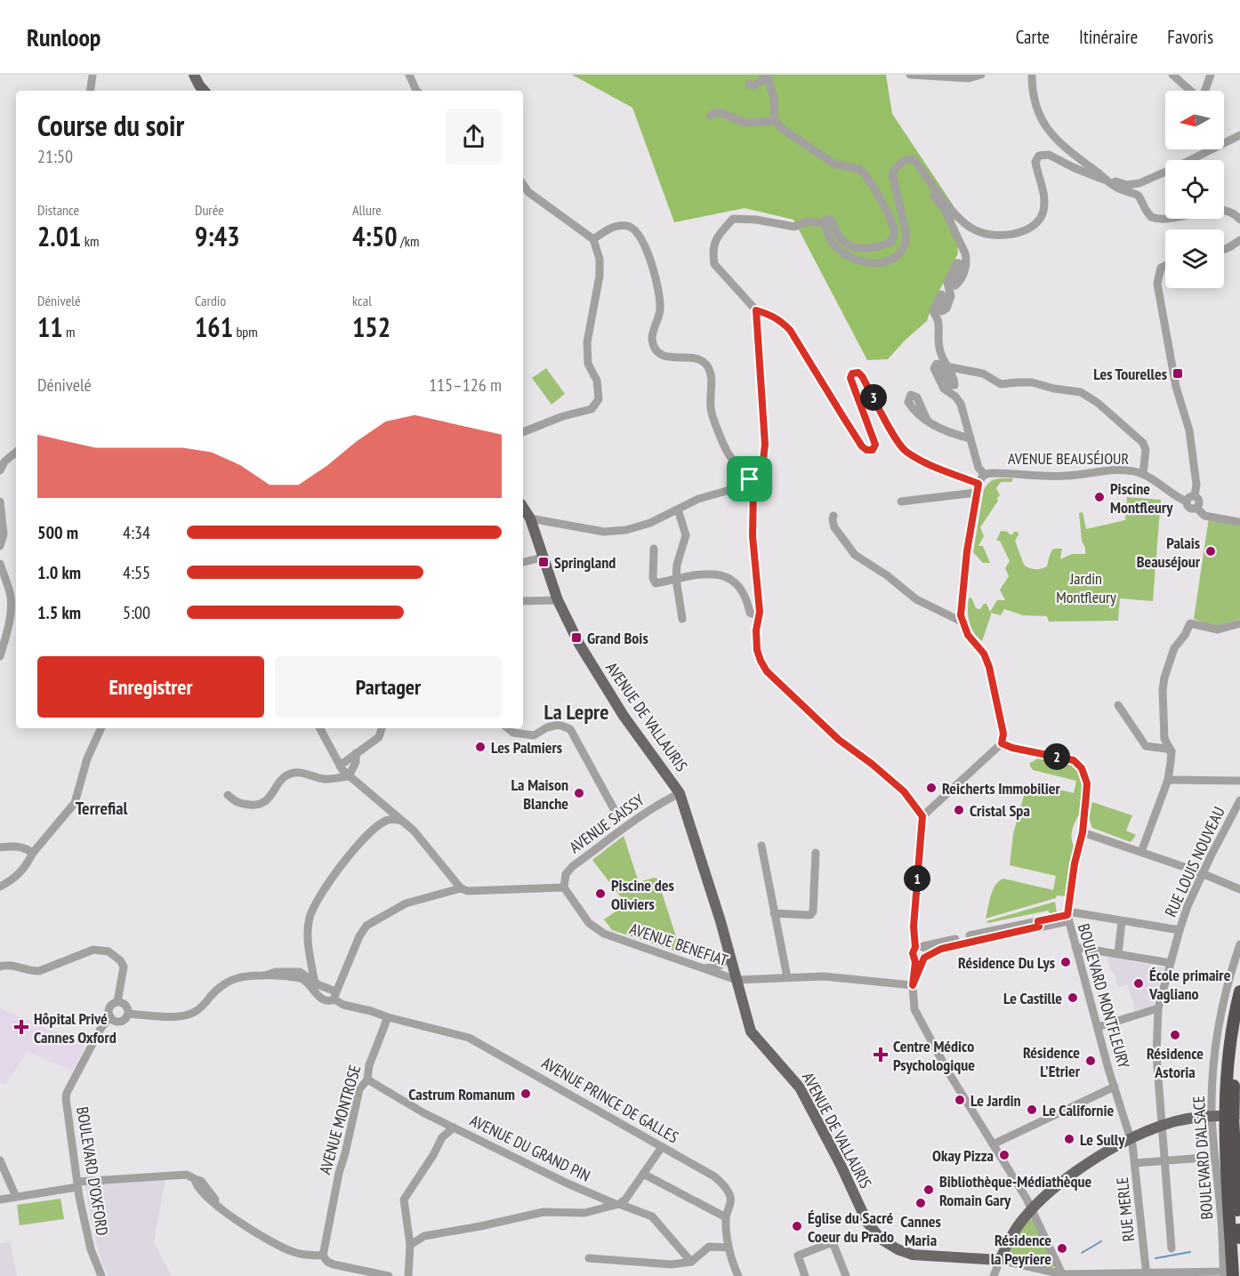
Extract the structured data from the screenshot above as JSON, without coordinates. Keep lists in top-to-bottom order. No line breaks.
{"streets":{"main road":["AVENUE DE VALLAURIS"],"street":["AVENUE BEAUSÉJOUR","AVENUE SAISSY","RUE LOUIS NOUVEAU","AVENUE BENEFIAT","BOULEVARD MONTFLEURY","AVENUE PRINCE DE GALLES","AVENUE MONTROSE","AVENUE DU GRAND PIN","BOULEVARD D'ALSACE","BOULEVARD D'OXFORD","RUE MERLE"]},"crossings":[["AVENUE DE VALLAURIS","AVENUE SAISSY"],["AVENUE DE VALLAURIS","AVENUE BENEFIAT"],["AVENUE SAISSY","AVENUE BENEFIAT"],["BOULEVARD MONTFLEURY","RUE MERLE"],["AVENUE PRINCE DE GALLES","AVENUE MONTROSE"],["AVENUE MONTROSE","AVENUE DU GRAND PIN"]],"districts":["La Lepre","Terrefial"],"parks":["Jardin Montfleury"],"places":{"transit":["Les Tourelles","Springland","Grand Bois"],"other":["Piscine Montfleury","Palais Beauséjour","Les Palmiers","Reicherts Immobilier","La Maison Blanche","Cristal Spa","Piscine des Oliviers","Résidence Du Lys","École primaire Vagliano","Le Castille","Résidence Astoria","Résidence L'Etrier","Castrum Romanum","Le Jardin","Le Californie","Le Sully","Okay Pizza","Bibliothèque-Médiathèque Romain Gary","Cannes Maria","Église du Sacré Coeur du Prado","Résidence la Peyriere"],"health":["Hôpital Privé Cannes Oxford","Centre Médico Psychologique"]},"north":"left","page":{"header":"Runloop","nav":["Carte","Itinéraire","Favoris"],"heading":["Course du soir","21:50"],"stats":[["Distance","2.01 km"],["Durée","9:43"],["Allure","4:50 /km"],["Dénivelé","11 m"],["Cardio","161 bpm"],["kcal","152"]],"chart":["Dénivelé","115–126 m"],"pins":["3","2","1"],"list":[{"name":"500 m","note":"4:34"},{"name":"1.0 km","note":"4:55"},{"name":"1.5 km","note":"5:00"}],"buttons":["Enregistrer","Partager"]}}
